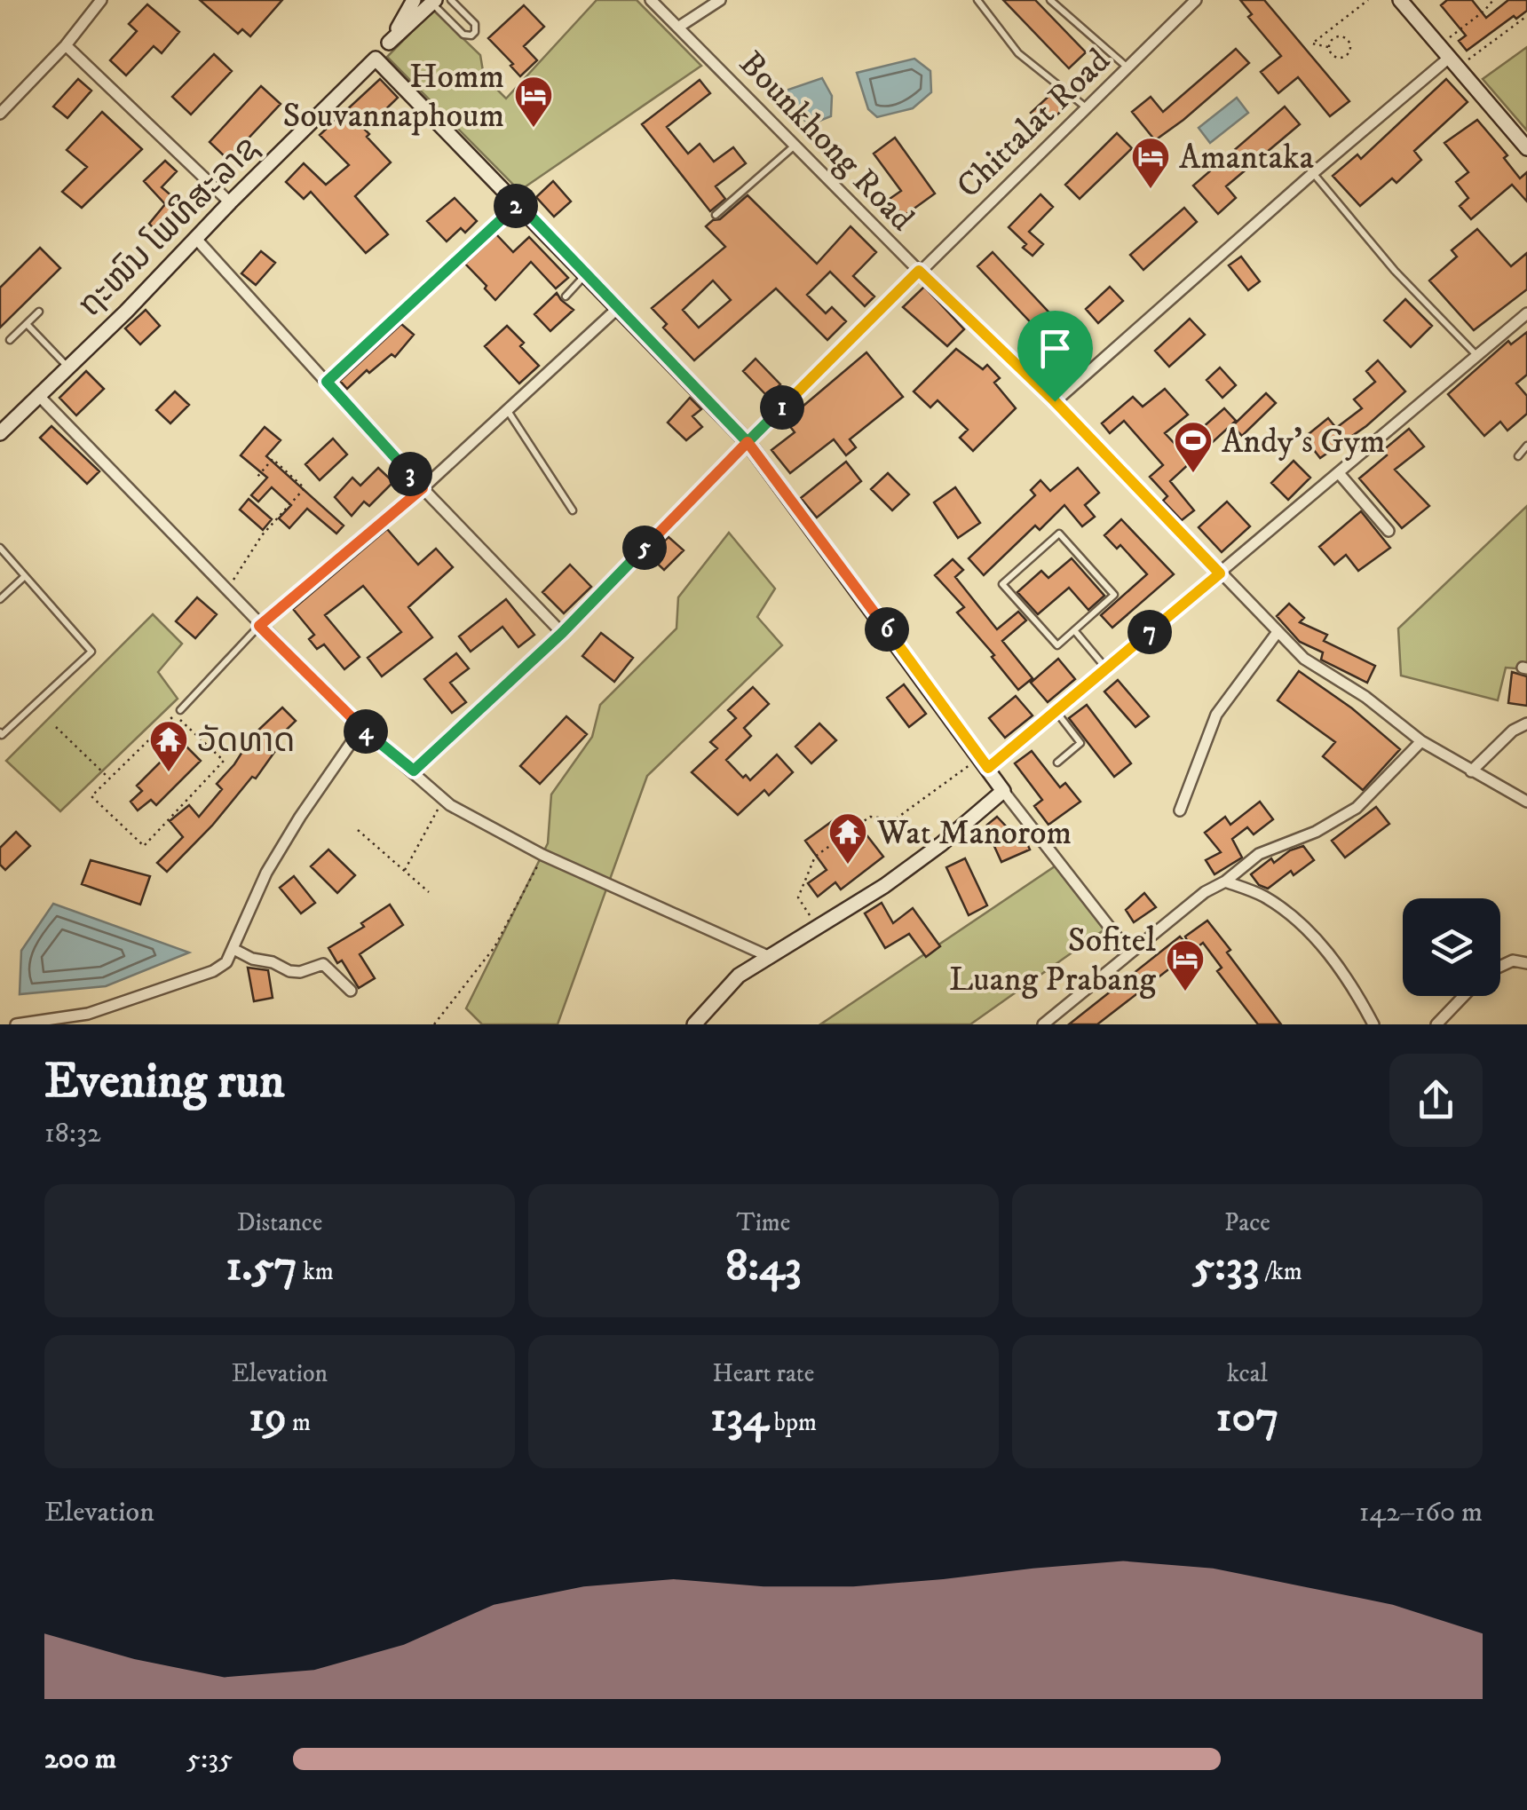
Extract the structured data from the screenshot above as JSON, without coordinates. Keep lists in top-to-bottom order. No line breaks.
{"streets":{"street":["Chittalat Road","Bounkhong Road","ຖະໜົນ ໂພທິສະລາຊ"]},"crossings":[["Chittalat Road","Bounkhong Road"]],"places":{"hotel":["Homm Souvannaphoum","Amantaka","Sofitel Luang Prabang"],"sports":["Andy's Gym"],"temple":["ວັດທາດ","Wat Manorom"]},"page":{"pins":["2","1","3","5","6","7","4"],"heading":["Evening run","18:32"],"stats":[["Distance","1.57 km"],["Time","8:43"],["Pace","5:33 /km"],["Elevation","19 m"],["Heart rate","134 bpm"],["kcal","107"]],"chart":["Elevation","142–160 m"],"list":[{"name":"200 m","note":"5:35"}]}}
